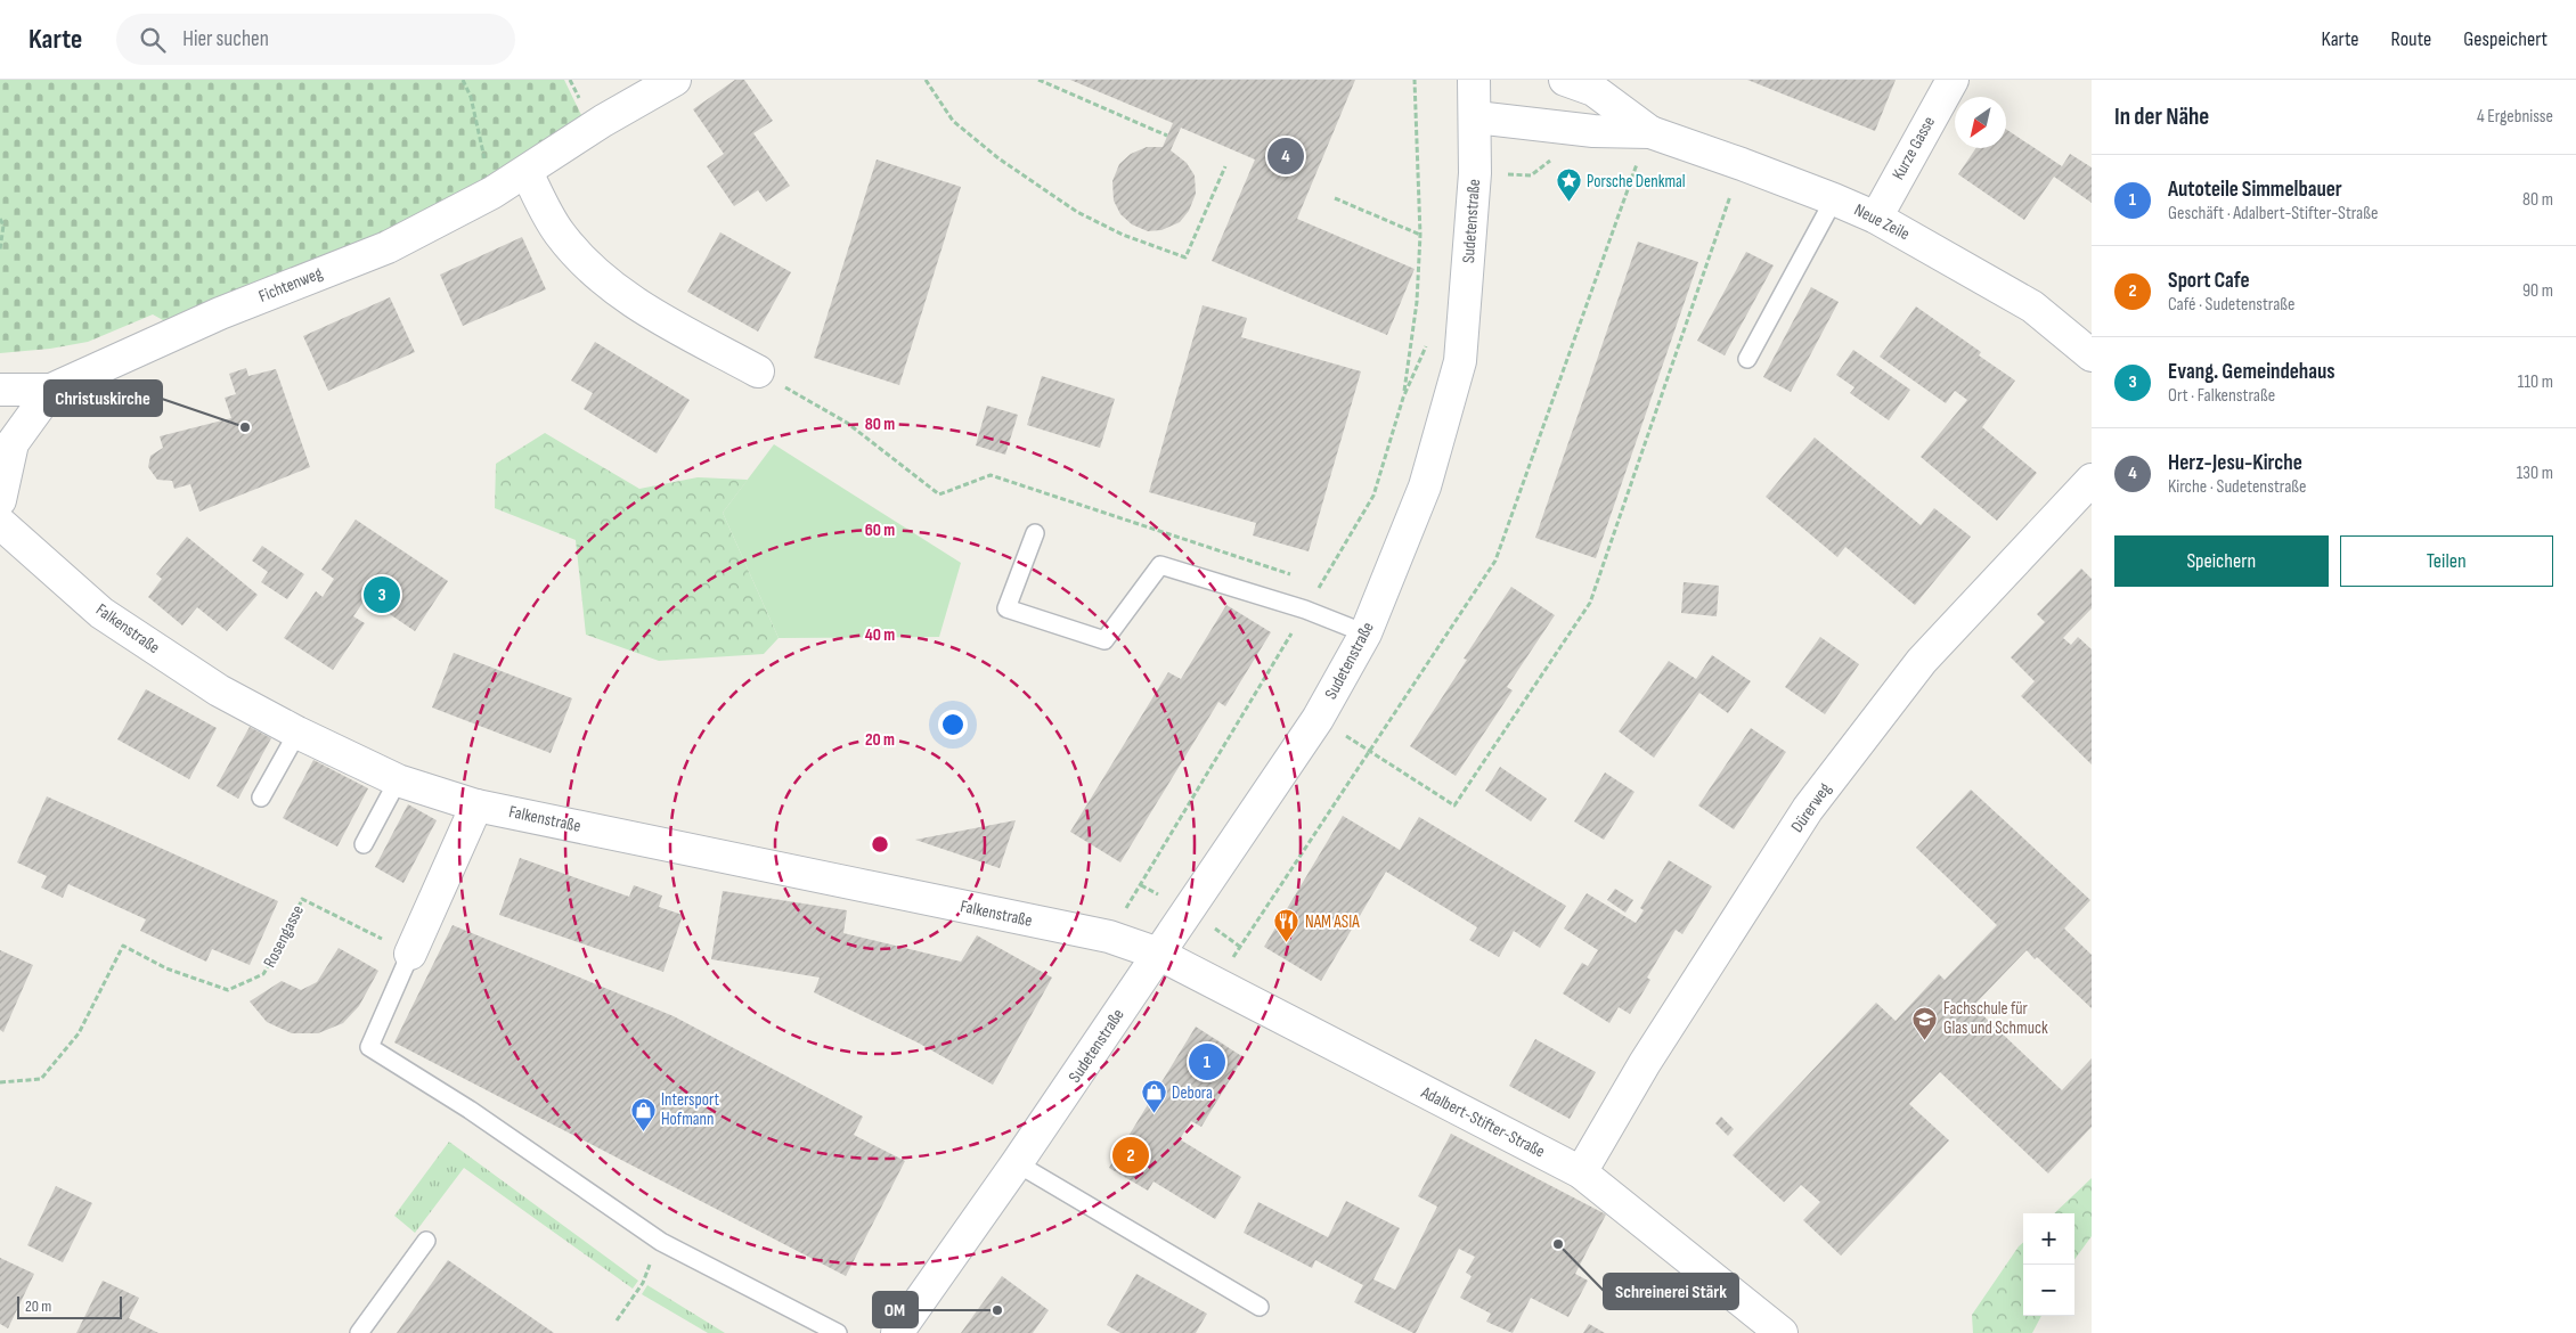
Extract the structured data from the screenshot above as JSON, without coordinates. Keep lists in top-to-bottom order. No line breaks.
{"streets":{"street":["Kurze Gasse","Sudetenstraße","Neue Zeile","Fichtenweg","Falkenstraße","Dürerweg","Adalbert-Stifter-Straße"],"path":["Rosengasse"]},"crossings":[["Kurze Gasse","Neue Zeile"],["Sudetenstraße","Neue Zeile"],["Sudetenstraße","Falkenstraße"],["Sudetenstraße","Adalbert-Stifter-Straße"],["Falkenstraße","Adalbert-Stifter-Straße"],["Dürerweg","Adalbert-Stifter-Straße"]],"places":{"place":["Porsche Denkmal"],"other":["Christuskirche","Schreinerei Stärk","OM"],"restaurant":["NAM ASIA"],"school or university":["Fachschule für Glas und Schmuck"],"shop":["Debora","Intersport Hofmann"]},"scale_bar":"20 m","north":"bottom left","page":{"header":"Karte","search":"Hier suchen","nav":["Karte","Route","Gespeichert"],"heading":["In der Nähe","4 Ergebnisse"],"pins":["4","3","1","2"],"list":[{"mark":"1","name":"Autoteile Simmelbauer","note":"Geschäft · Adalbert-Stifter-Straße","value":"80 m"},{"mark":"2","name":"Sport Cafe","note":"Café · Sudetenstraße","value":"90 m"},{"mark":"3","name":"Evang. Gemeindehaus","note":"Ort · Falkenstraße","value":"110 m"},{"mark":"4","name":"Herz-Jesu-Kirche","note":"Kirche · Sudetenstraße","value":"130 m"}],"buttons":["Speichern","Teilen"],"map_buttons":["+","−"],"scale":"20 m"},"rings":["80 m","60 m","40 m","20 m"]}
